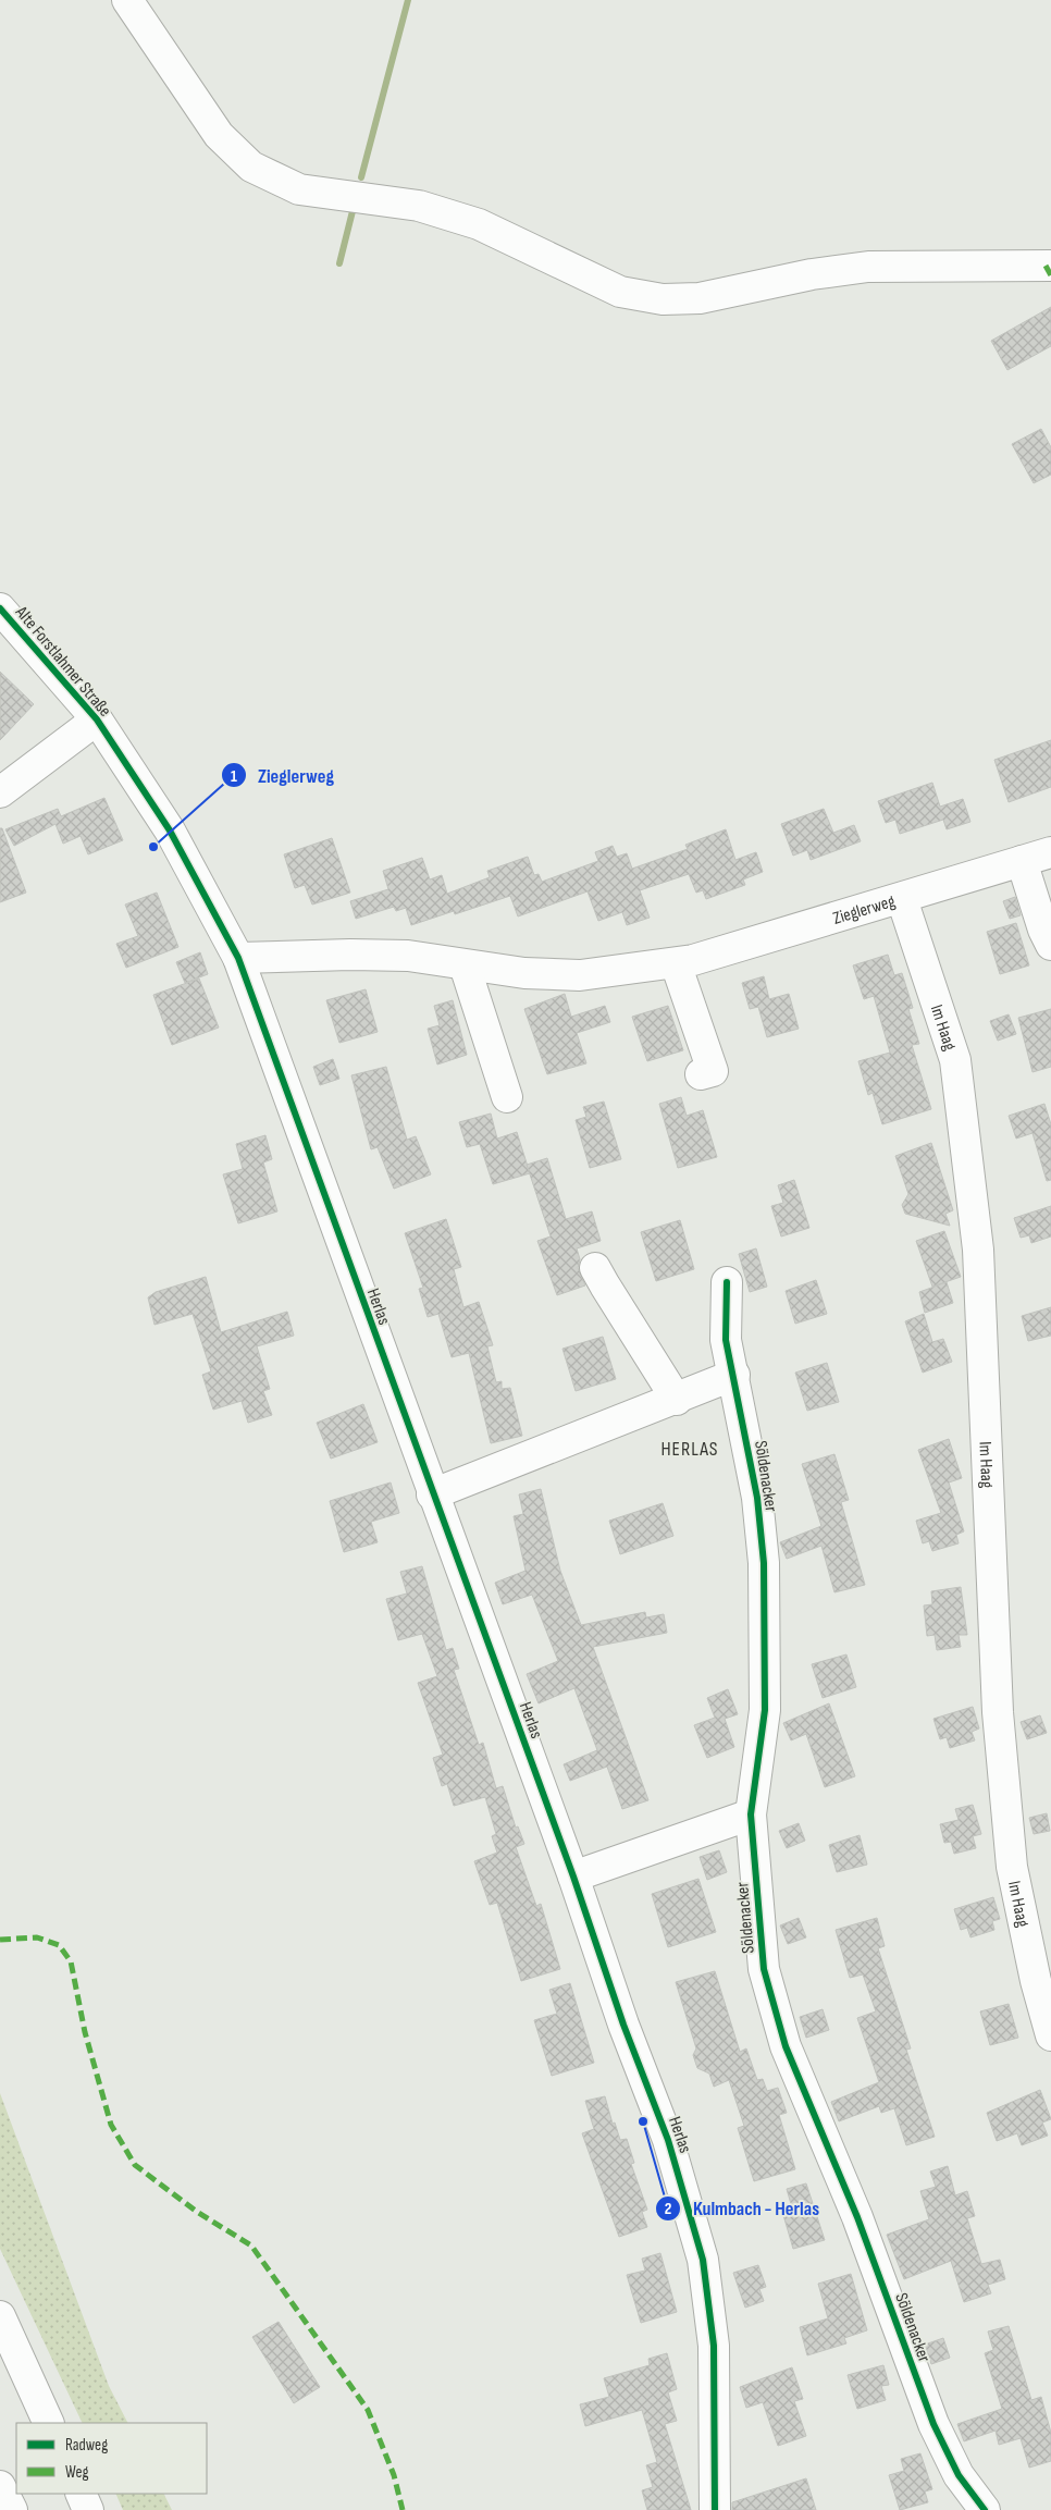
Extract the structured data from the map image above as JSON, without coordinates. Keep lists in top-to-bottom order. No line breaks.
{"streets":{"street":["Alte Forstlahmer Straße","Zieglerweg","Im Haag","Herlas","Söldenacker"]},"crossings":[["Alte Forstlahmer Straße","Zieglerweg"],["Alte Forstlahmer Straße","Herlas"],["Zieglerweg","Im Haag"],["Zieglerweg","Herlas"]],"districts":["HERLAS"],"places":["Zieglerweg","Kulmbach - Herlas"],"legend":["Radweg","Weg"]}
